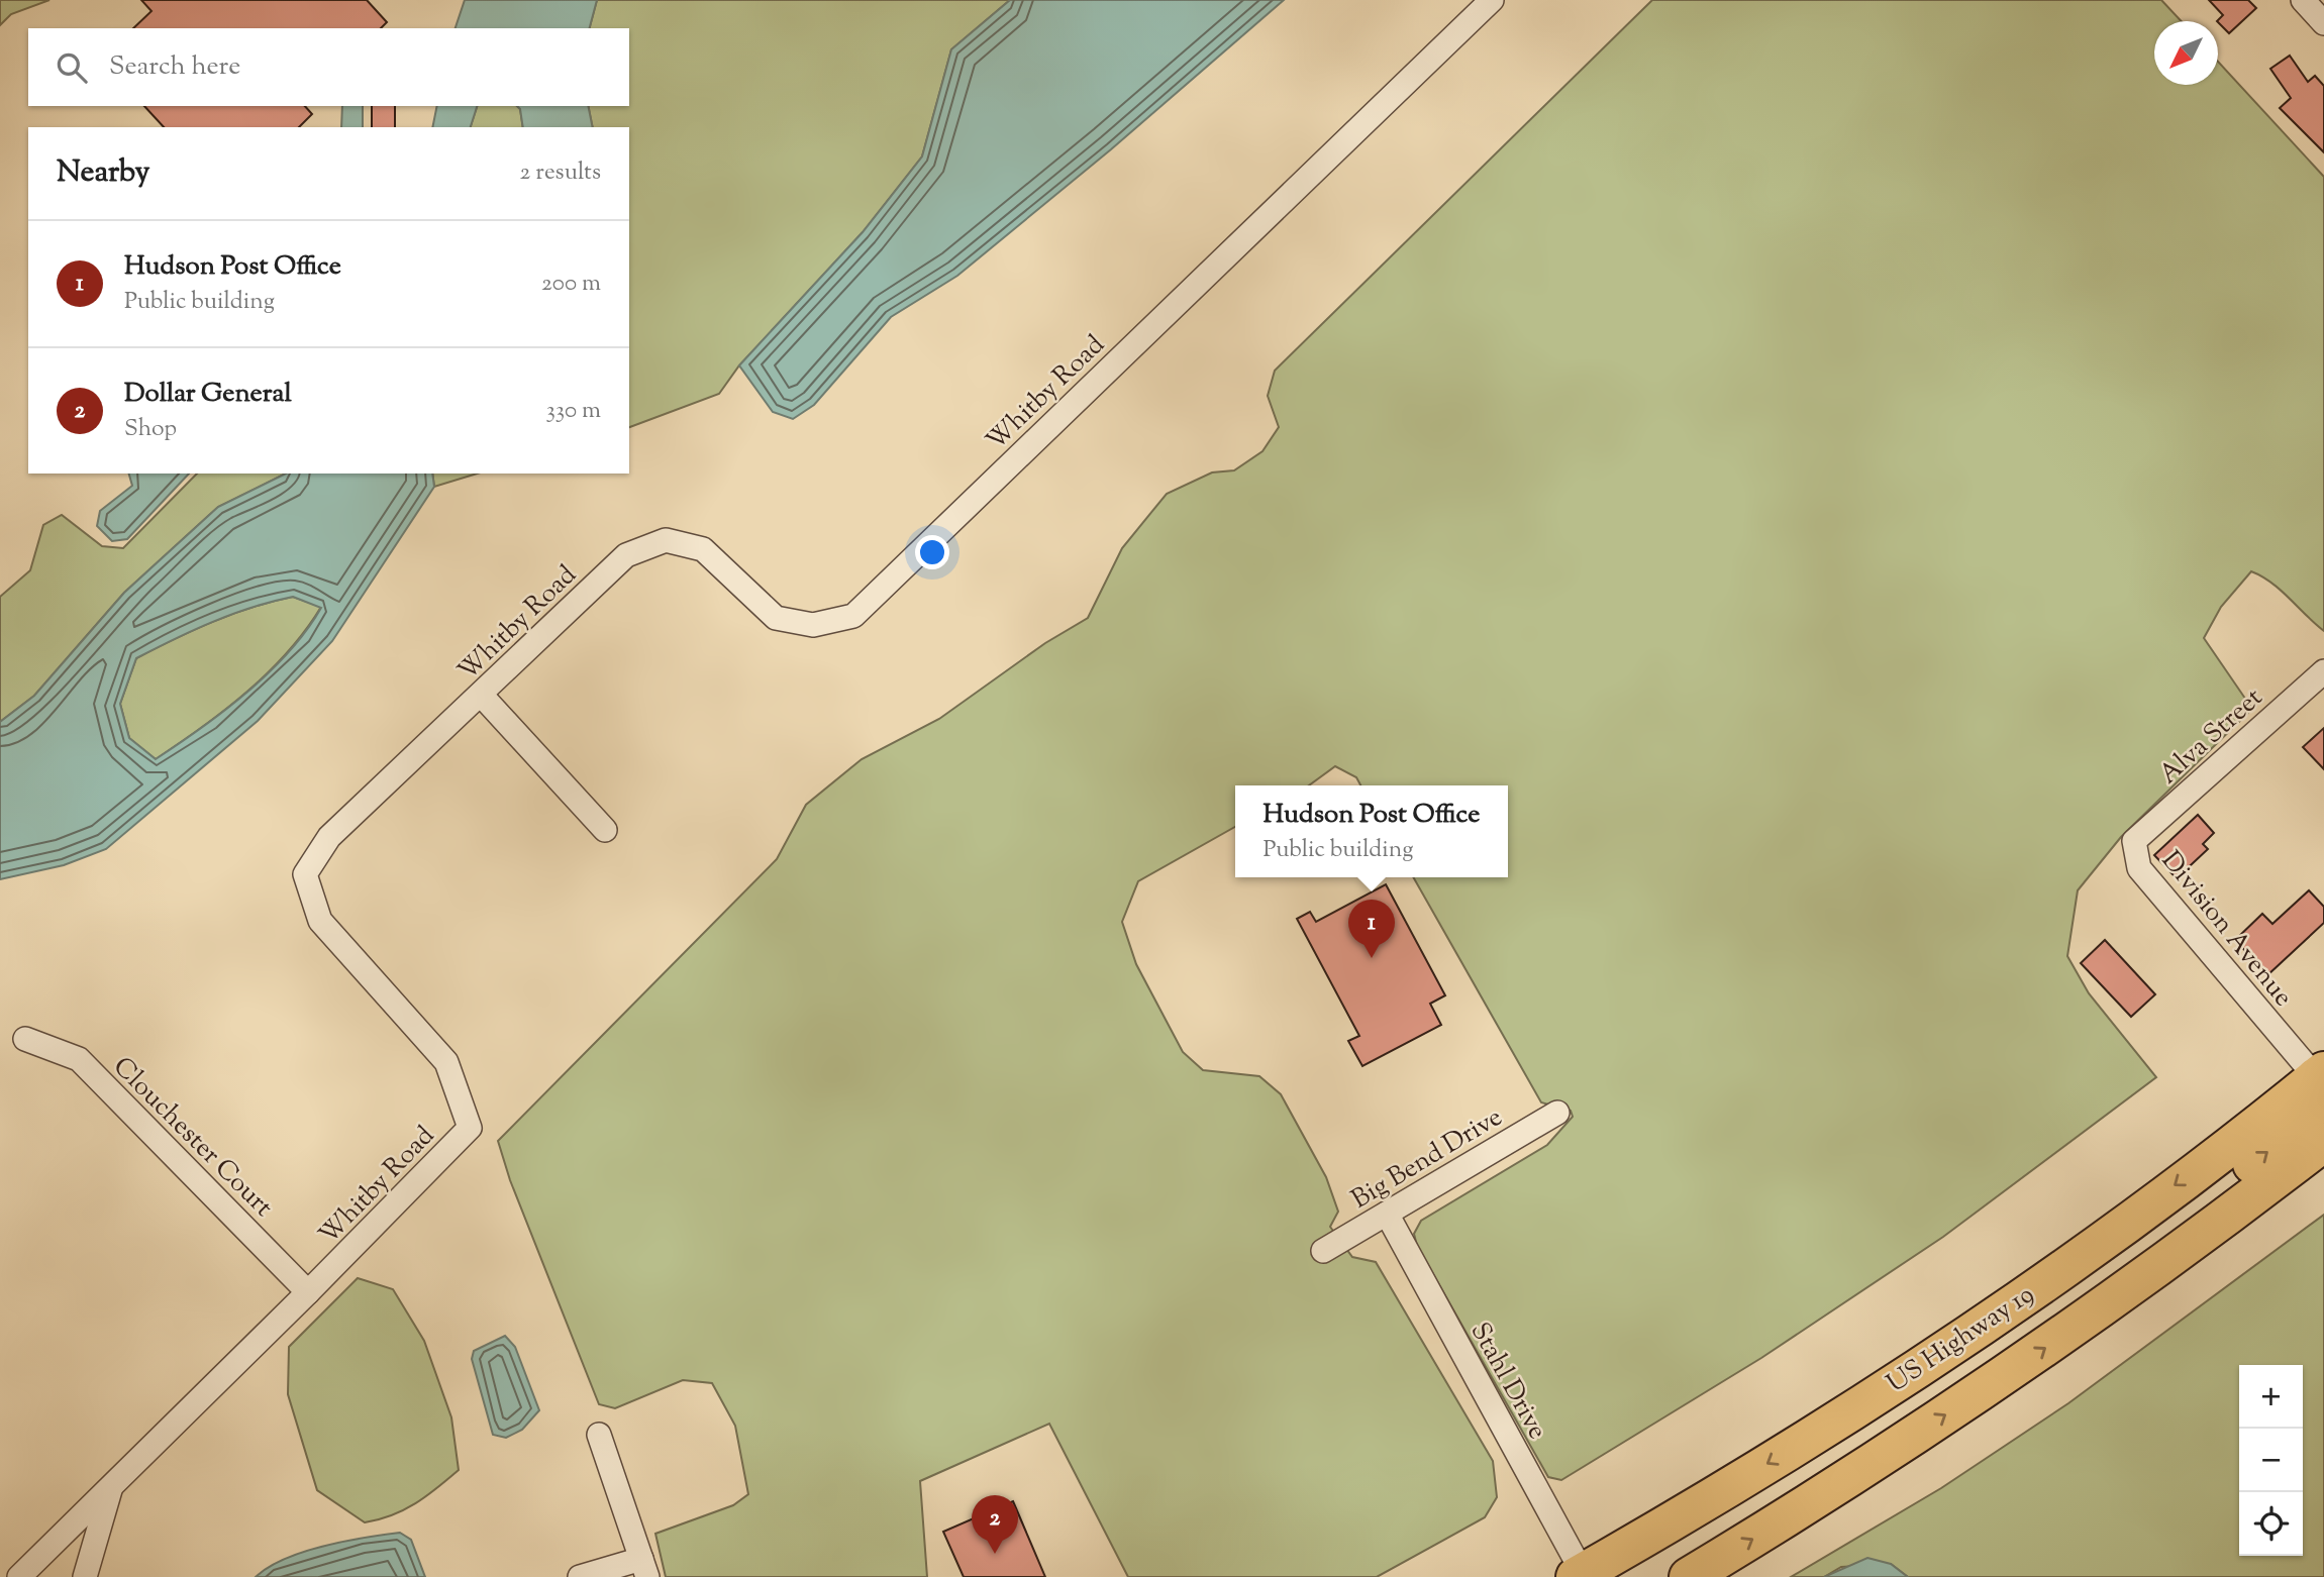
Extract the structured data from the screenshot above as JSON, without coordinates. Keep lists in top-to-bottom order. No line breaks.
{"streets":{"highway":["US Highway 19"],"street":["Whitby Road","Alva Street","Division Avenue","Clouchester Court","Big Bend Drive","Stahl Drive"]},"crossings":[["Whitby Road","Clouchester Court"],["Alva Street","Division Avenue"],["Division Avenue","US Highway 19"],["Big Bend Drive","Stahl Drive"],["US Highway 19","Stahl Drive"]],"north":"bottom left","page":{"search":"Search here","heading":["Nearby","2 results"],"list":[{"mark":"1","name":"Hudson Post Office","note":"Public building","value":"200 m"},{"mark":"2","name":"Dollar General","note":"Shop","value":"330 m"}],"popup":["Hudson Post Office","Public building"],"pins":["1","2"],"map_buttons":["+","−"]}}
